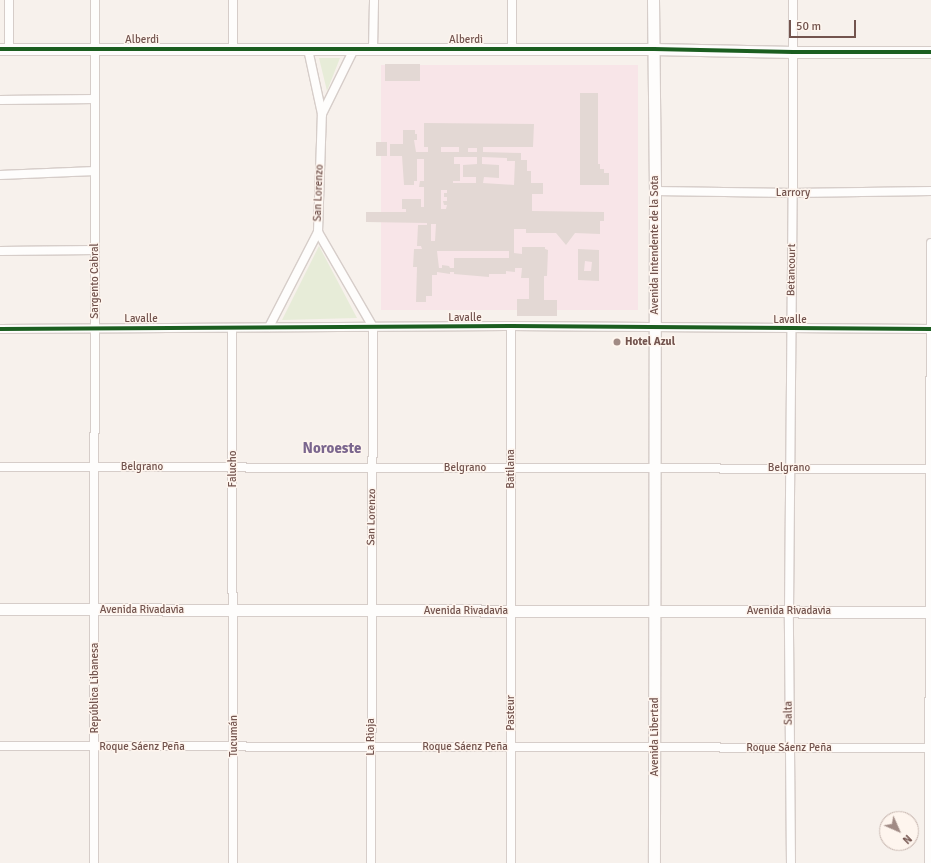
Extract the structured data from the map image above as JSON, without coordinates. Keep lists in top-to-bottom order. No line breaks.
{"streets":{"main road":["Alberdi","Avenida Intendente de la Sota","Avenida Rivadavia","Avenida Libertad"],"street":["San Lorenzo","Larrory","Betancourt","Sargento Cabral","Lavalle","Belgrano","Falucho","Batilana","República Libanesa","Pasteur","Salta","Tucumán","La Rioja","Roque Sáenz Peña"]},"crossings":[["Alberdi","San Lorenzo"],["Alberdi","Avenida Intendente de la Sota"],["Alberdi","Betancourt"],["Alberdi","Sargento Cabral"],["San Lorenzo","Lavalle"],["San Lorenzo","Belgrano"],["San Lorenzo","Avenida Rivadavia"],["San Lorenzo","La Rioja"],["Larrory","Avenida Intendente de la Sota"],["Larrory","Betancourt"],["Avenida Intendente de la Sota","Lavalle"],["Avenida Intendente de la Sota","Belgrano"],["Avenida Intendente de la Sota","Avenida Rivadavia"],["Avenida Intendente de la Sota","Avenida Libertad"],["Betancourt","Lavalle"],["Betancourt","Belgrano"],["Betancourt","Avenida Rivadavia"],["Betancourt","Salta"],["Sargento Cabral","Lavalle"],["Sargento Cabral","Belgrano"],["Sargento Cabral","Avenida Rivadavia"],["Sargento Cabral","República Libanesa"],["Lavalle","Falucho"],["Lavalle","Batilana"],["Belgrano","Falucho"],["Belgrano","Batilana"],["Falucho","Avenida Rivadavia"],["Falucho","Tucumán"],["Batilana","Avenida Rivadavia"],["Batilana","Pasteur"],["Avenida Rivadavia","República Libanesa"],["Avenida Rivadavia","Pasteur"],["Avenida Rivadavia","Salta"],["Avenida Rivadavia","Tucumán"],["Avenida Rivadavia","La Rioja"],["Avenida Rivadavia","Avenida Libertad"],["República Libanesa","Roque Sáenz Peña"],["Pasteur","Roque Sáenz Peña"],["Salta","Roque Sáenz Peña"],["Tucumán","Roque Sáenz Peña"],["La Rioja","Roque Sáenz Peña"],["Avenida Libertad","Roque Sáenz Peña"]],"districts":["Noroeste"],"places":["Hotel Azul"],"scale_bar":"50 m","north":"bottom right"}
